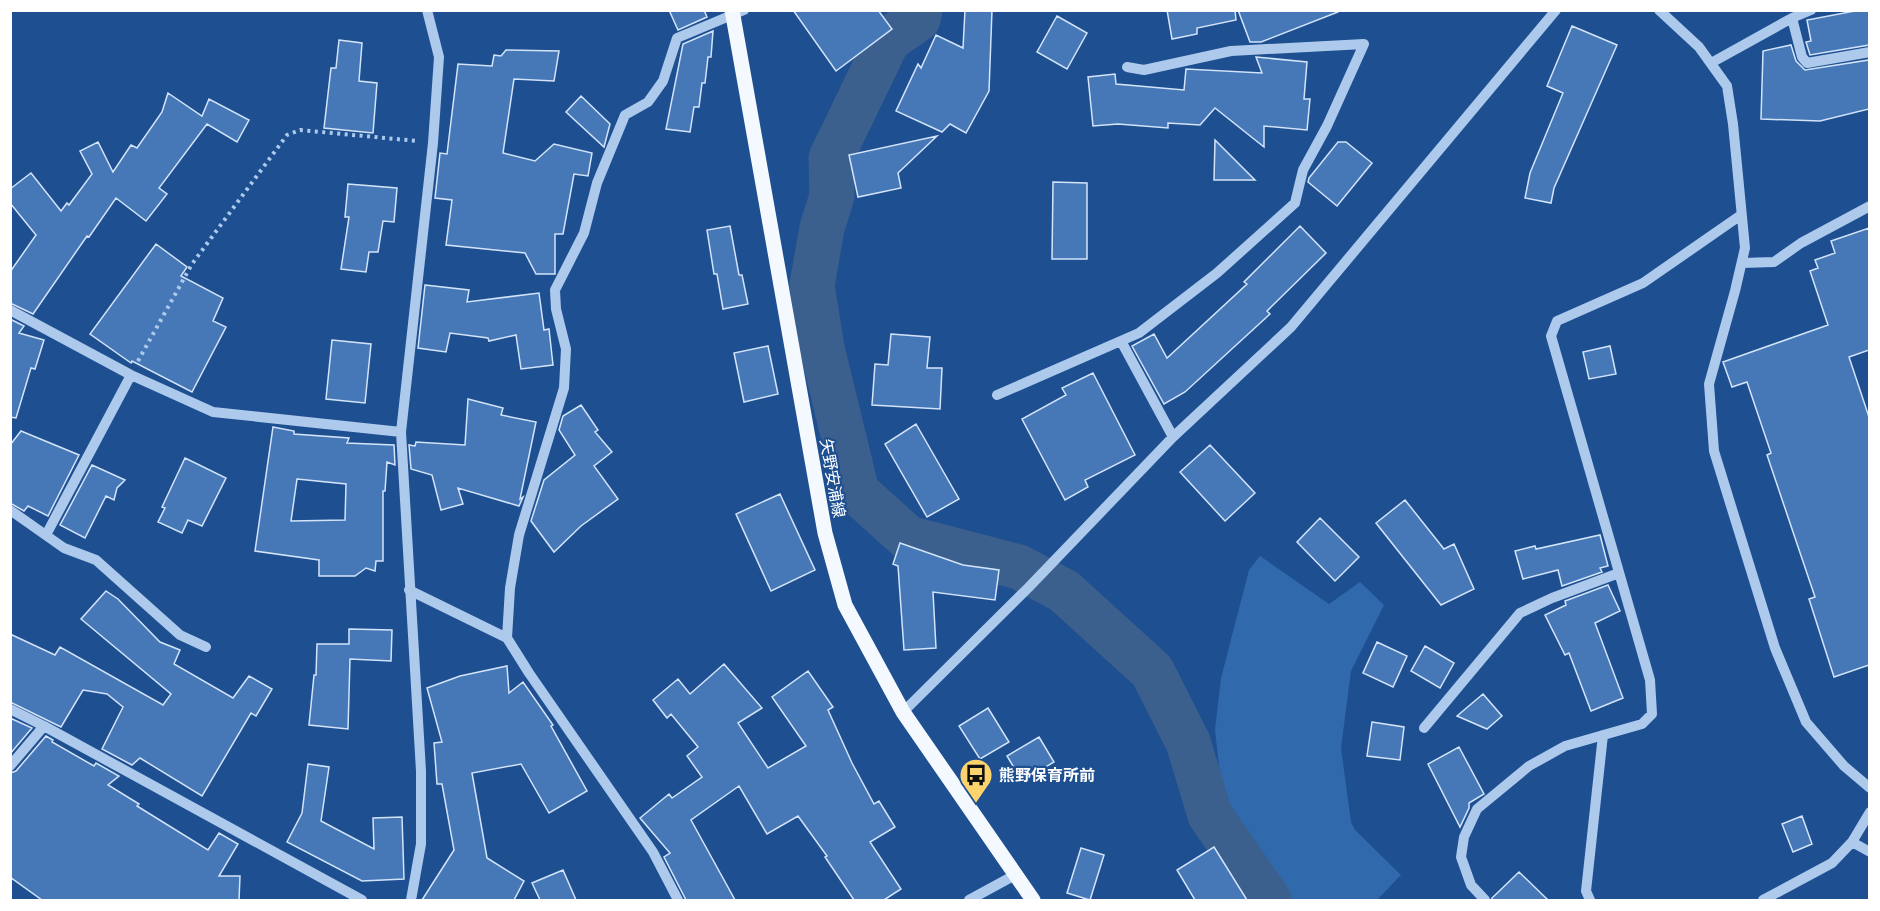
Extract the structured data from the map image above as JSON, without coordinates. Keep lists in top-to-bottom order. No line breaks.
{"streets":{"main road":["矢野安浦線"]},"places":{"bus stop":["熊野保育所前"]}}
